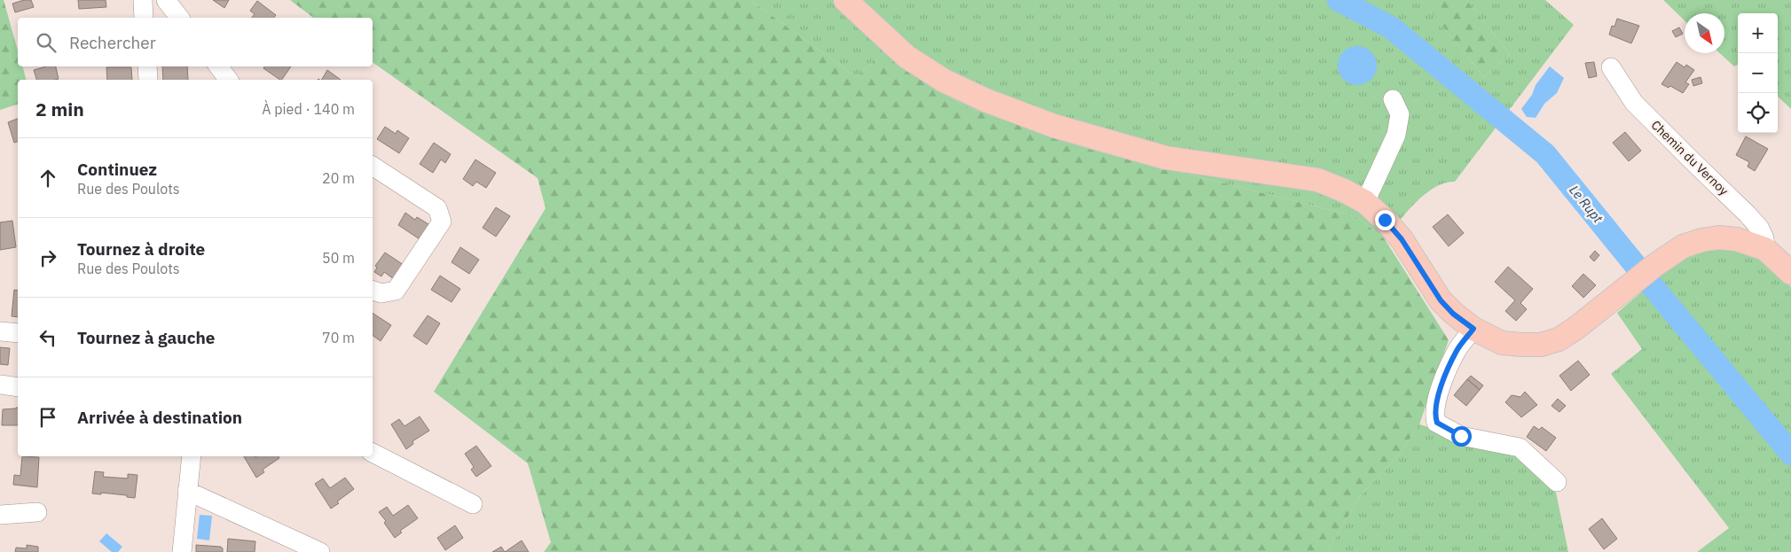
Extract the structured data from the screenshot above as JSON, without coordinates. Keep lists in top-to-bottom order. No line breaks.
{"streets":{"street":["Chemin du Vernoy"]},"water":["Le Rupt"],"north":"bottom right","page":{"map_buttons":["+","−"],"search":"Rechercher","heading":["2 min","À pied · 140 m"],"list":[["Continuez","Rue des Poulots","20 m"],["Tournez à droite","Rue des Poulots","50 m"],["Tournez à gauche","70 m"],"Arrivée à destination"]}}
